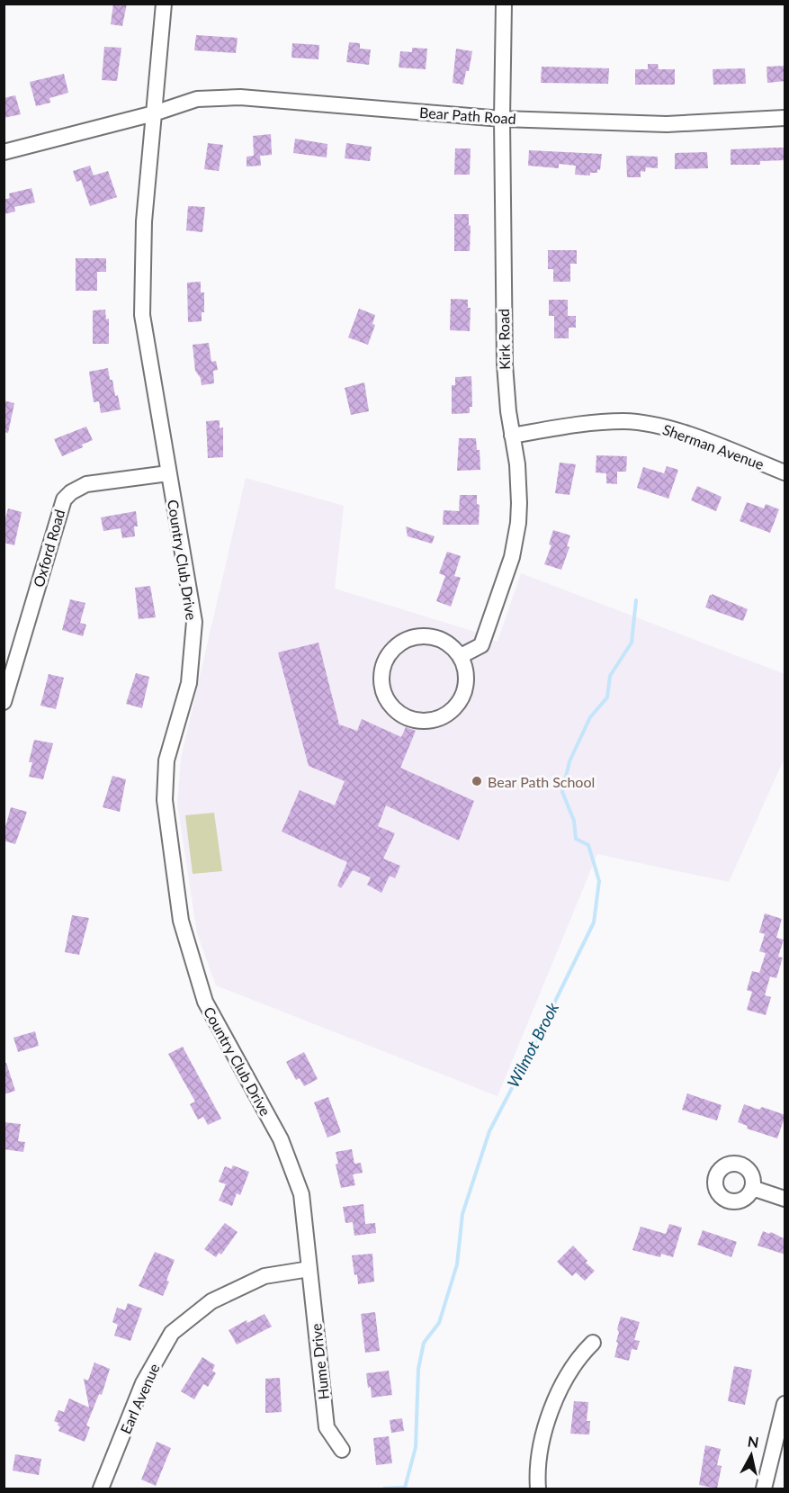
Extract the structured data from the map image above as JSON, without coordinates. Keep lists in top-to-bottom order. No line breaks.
{"streets":{"street":["Bear Path Road","Kirk Road","Sherman Avenue","Oxford Road","Country Club Drive","Hume Drive","Earl Avenue"]},"crossings":[["Bear Path Road","Kirk Road"],["Bear Path Road","Country Club Drive"],["Kirk Road","Sherman Avenue"],["Oxford Road","Country Club Drive"],["Country Club Drive","Hume Drive"],["Country Club Drive","Earl Avenue"],["Hume Drive","Earl Avenue"]],"water":["Wilmot Brook"],"places":["Bear Path School"],"north":"top"}
